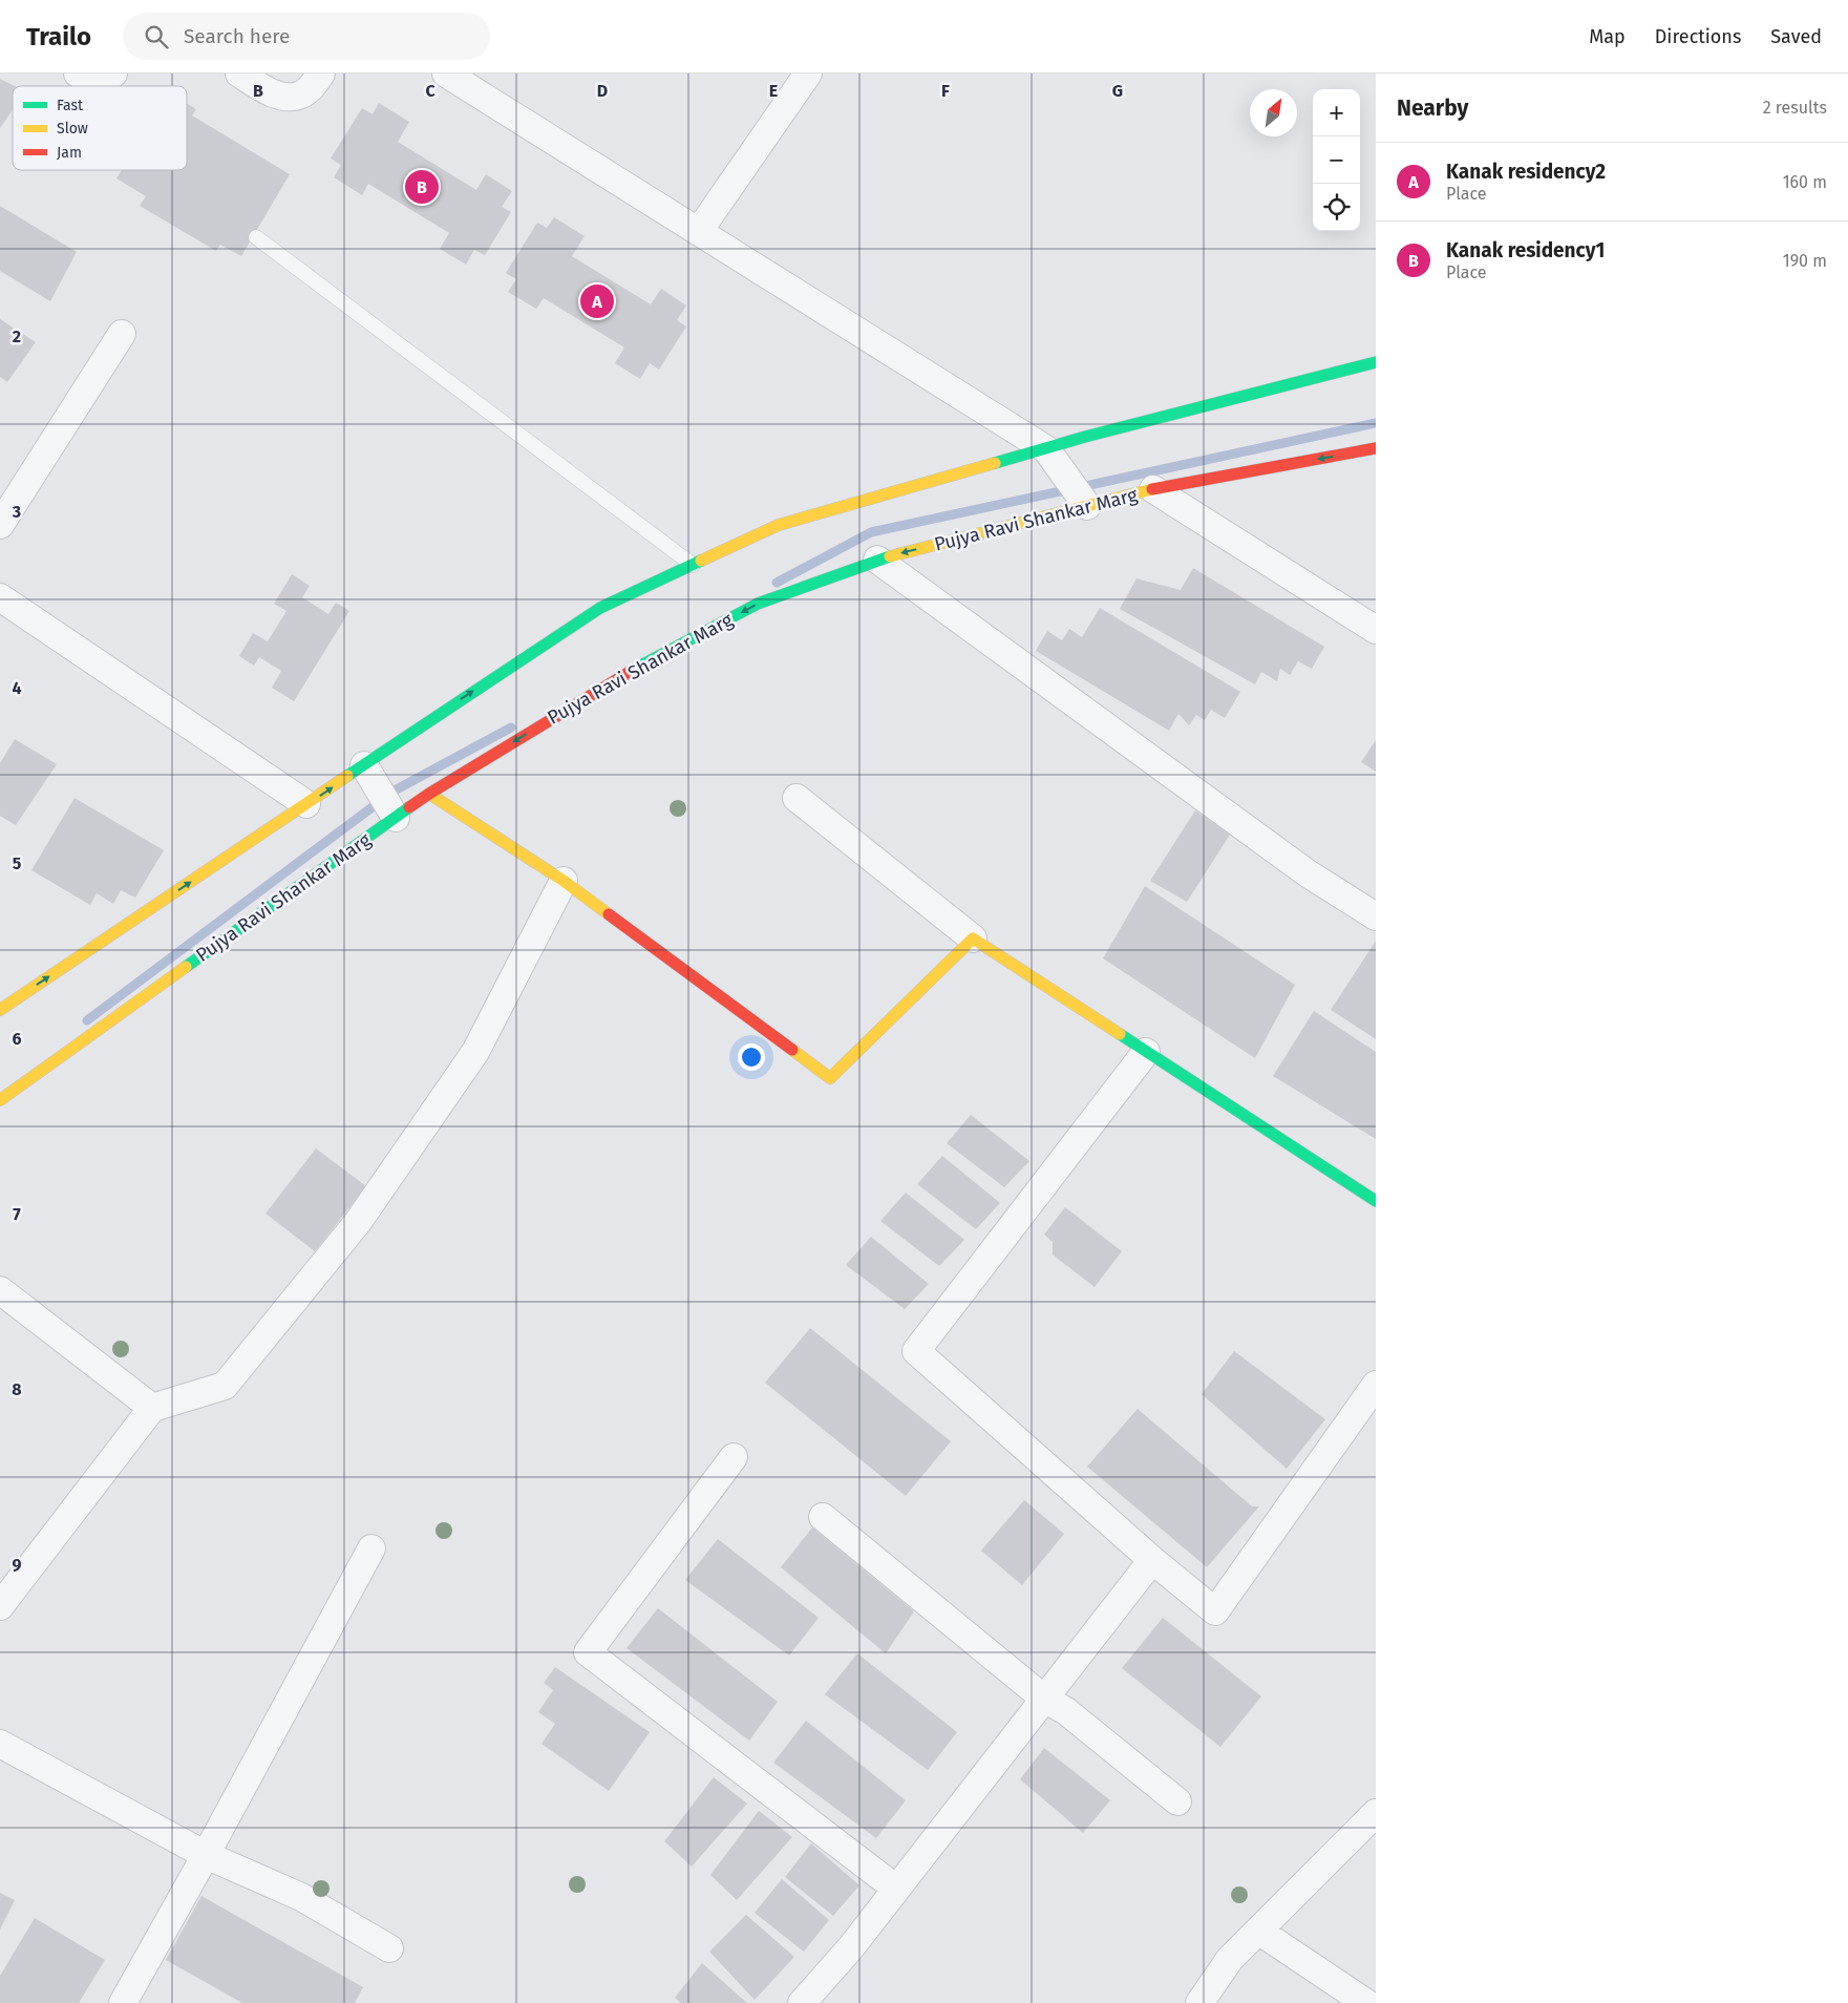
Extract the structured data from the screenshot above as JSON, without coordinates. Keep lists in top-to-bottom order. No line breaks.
{"streets":{"main road":["Pujya Ravi Shankar Marg"]},"legend":["Fast","Slow","Jam"],"north":"top right","page":{"header":"Trailo","search":"Search here","nav":["Map","Directions","Saved"],"heading":["Nearby","2 results"],"map_buttons":["+","−"],"list":[{"mark":"A","name":"Kanak residency2","note":"Place","value":"160 m"},{"mark":"B","name":"Kanak residency1","note":"Place","value":"190 m"}],"pins":["B","A"]},"grid":{"columns":["B","C","D","E","F","G"],"rows":["2","3","4","5","6","7","8","9"]}}
